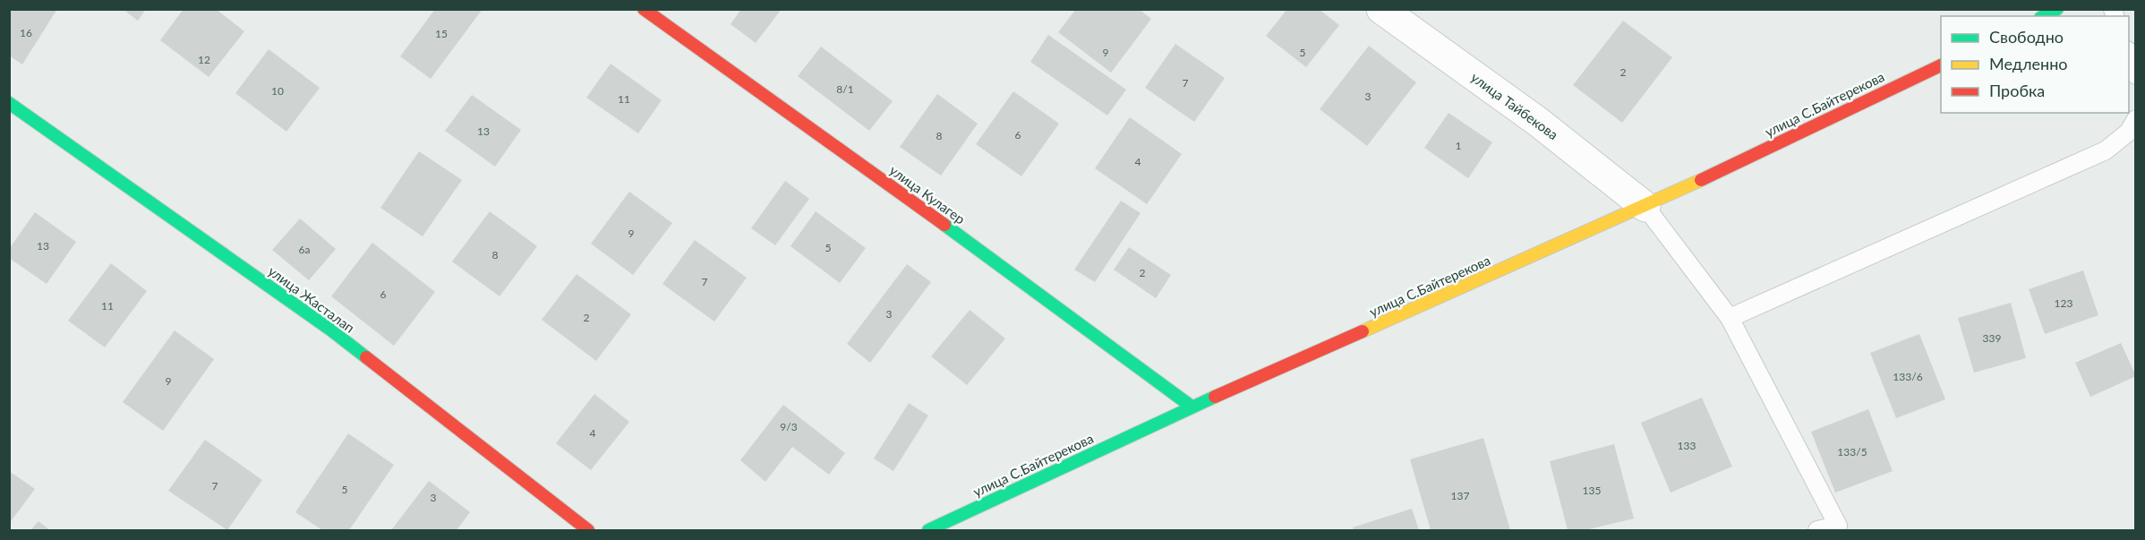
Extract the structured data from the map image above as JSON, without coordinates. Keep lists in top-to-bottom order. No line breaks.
{"streets":{"street":["улица С.Байтерекова","улица Тайбекова","улица Кулагер","улица Жасталап"]},"crossings":[["улица С.Байтерекова","улица Тайбекова"],["улица С.Байтерекова","улица Кулагер"]],"house_numbers":["16","15","9","5","12","2","7","8/1","10","3","11","13","6","8","1","4","9","13","5","6а","8","2","7","6","123","11","3","2","339","133/6","9","9/3","4","133","133/5","7","5","135","137","3"],"legend":["Свободно","Медленно","Пробка"]}
